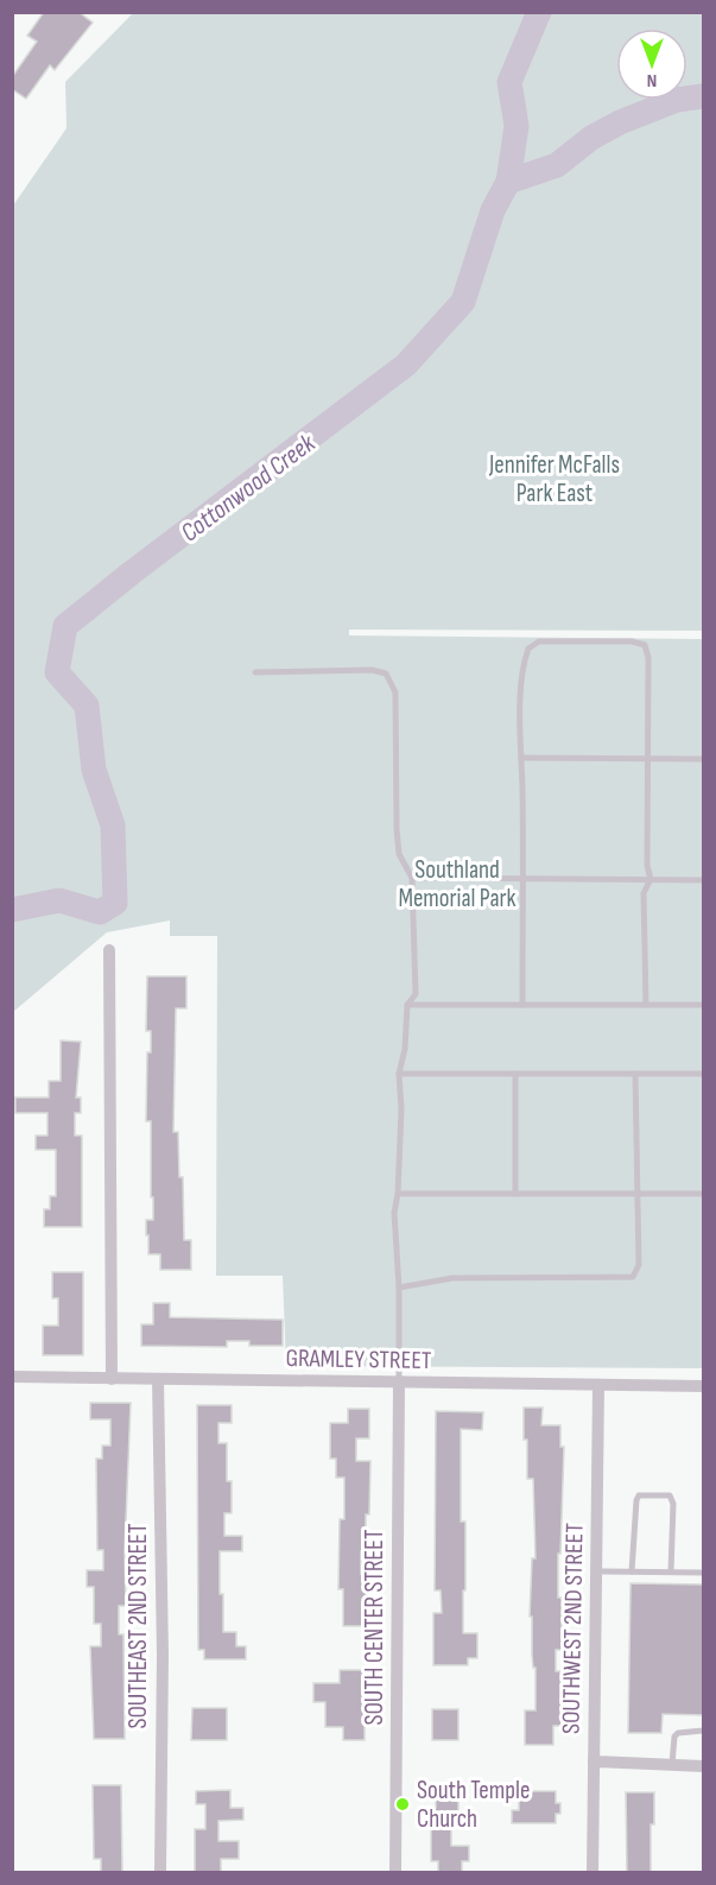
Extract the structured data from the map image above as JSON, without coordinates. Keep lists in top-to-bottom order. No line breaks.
{"streets":{"street":["GRAMLEY STREET","SOUTHEAST 2ND STREET","SOUTH CENTER STREET","SOUTHWEST 2ND STREET"]},"crossings":[["GRAMLEY STREET","SOUTHEAST 2ND STREET"],["GRAMLEY STREET","SOUTH CENTER STREET"],["GRAMLEY STREET","SOUTHWEST 2ND STREET"]],"water":["Cottonwood Creek"],"parks":["Jennifer McFalls Park East","Southland Memorial Park"],"places":["South Temple Church"],"north":"bottom"}
